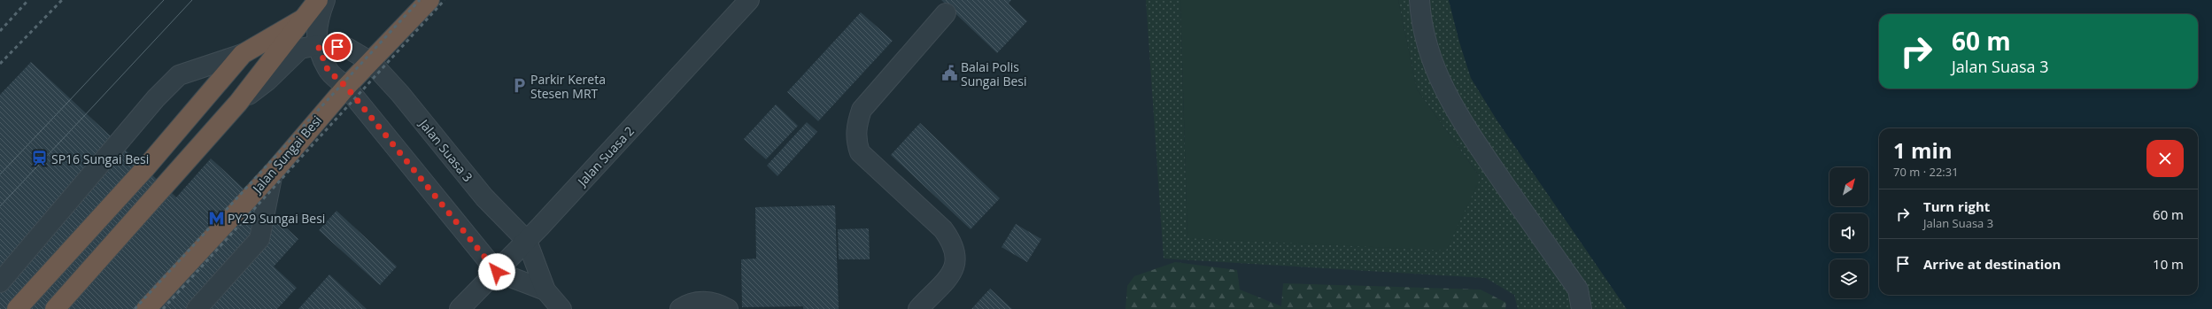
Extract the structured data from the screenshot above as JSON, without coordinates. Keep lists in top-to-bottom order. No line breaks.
{"streets":{"highway":["Jalan Sungai Besi"],"street":["Jalan Suasa 3","Jalan Suasa 2"]},"crossings":[["Jalan Suasa 3","Jalan Sungai Besi"],["Jalan Suasa 3","Jalan Suasa 2"]],"places":{"public building":["Balai Polis Sungai Besi"],"parking":["Parkir Kereta Stesen MRT"],"station":["SP16 Sungai Besi"],"metro station":["PY29 Sungai Besi"]},"north":"top right","page":{"turn":["60 m","Jalan Suasa 3"],"heading":["1 min","70 m · 22:31"],"list":[{"name":"Turn right","note":"Jalan Suasa 3","value":"60 m"},{"name":"Arrive at destination","value":"10 m"}]}}
